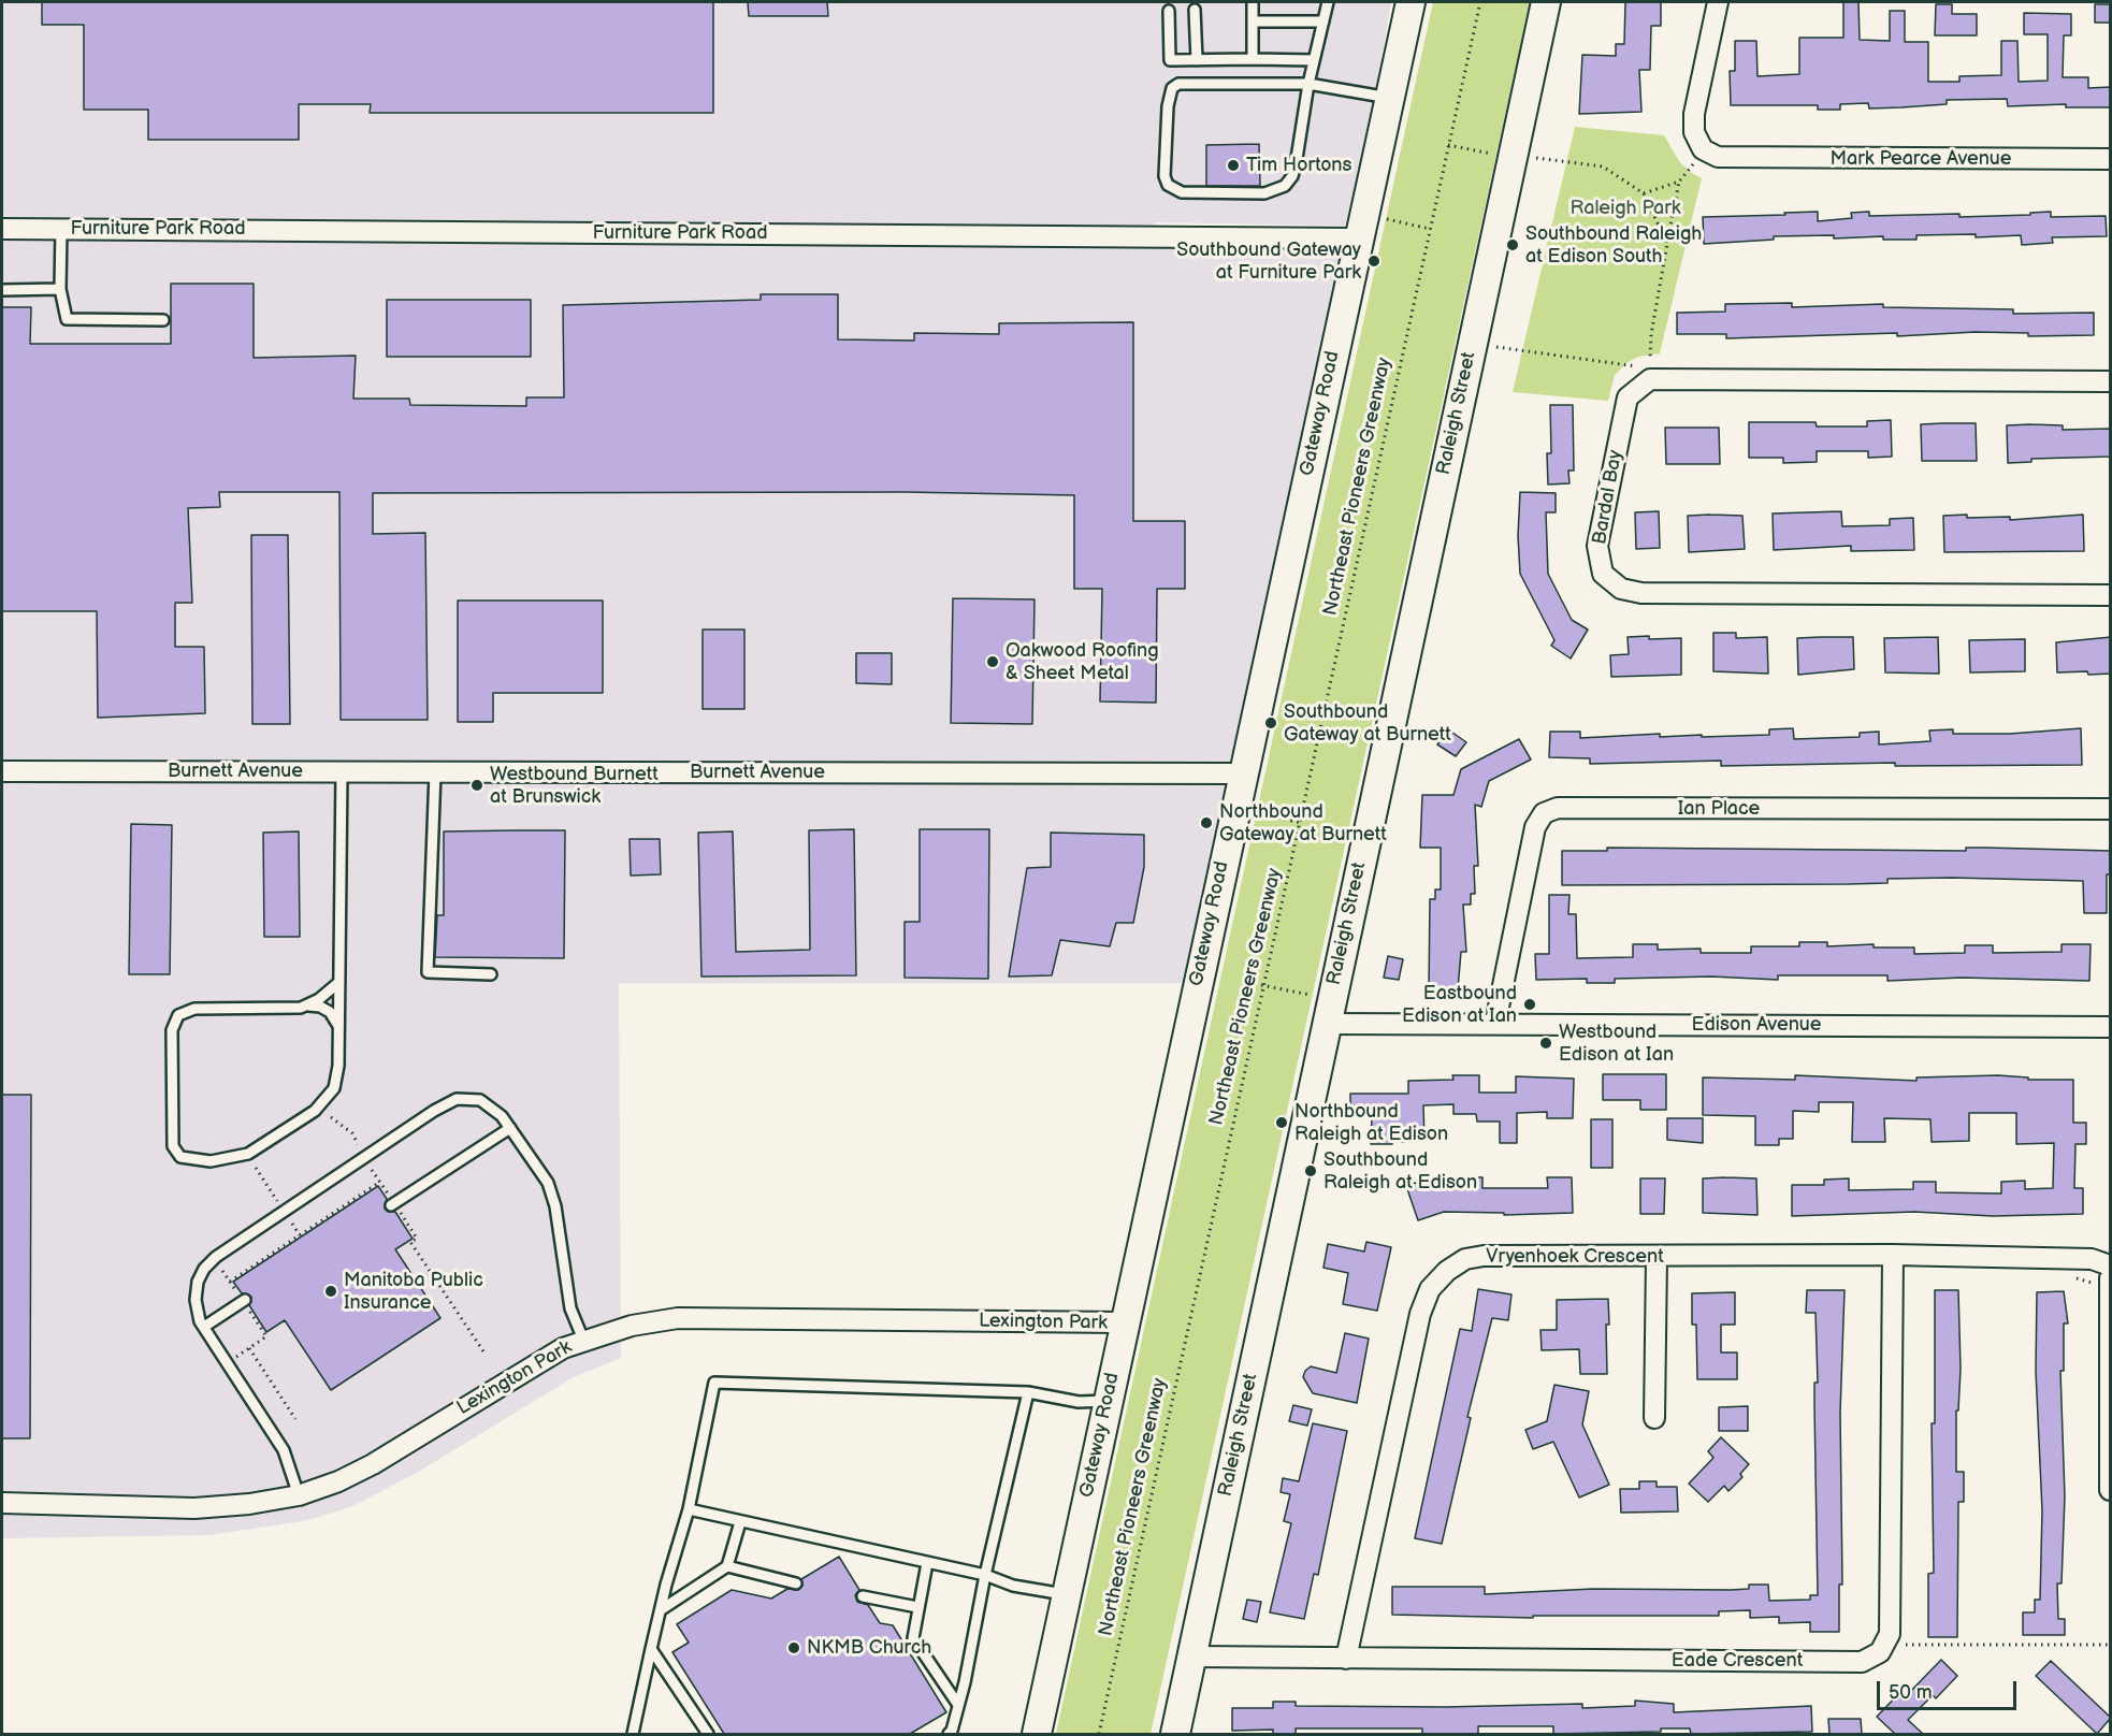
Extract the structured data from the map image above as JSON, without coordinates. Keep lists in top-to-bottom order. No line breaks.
{"streets":{"main road":["Gateway Road","Raleigh Street"],"street":["Mark Pearce Avenue","Furniture Park Road","Bardal Bay","Burnett Avenue","Ian Place","Edison Avenue","Vryenhoek Crescent","Lexington Park","Eade Crescent"],"path":["Northeast Pioneers Greenway"]},"crossings":[["Furniture Park Road","Gateway Road"],["Gateway Road","Burnett Avenue"],["Gateway Road","Lexington Park"],["Raleigh Street","Edison Avenue"],["Raleigh Street","Eade Crescent"],["Ian Place","Edison Avenue"],["Vryenhoek Crescent","Eade Crescent"]],"parks":["Raleigh Park"],"places":["Tim Hortons","Southbound Raleigh at Edison South","Southbound Gateway at Furniture Park","Oakwood Roofing & Sheet Metal","Southbound Gateway at Burnett","Westbound Burnett at Brunswick","Northbound Gateway at Burnett","Eastbound Edison at Ian","Westbound Edison at Ian","Northbound Raleigh at Edison","Southbound Raleigh at Edison","Manitoba Public Insurance","NKMB Church"],"scale_bar":"50 m"}
